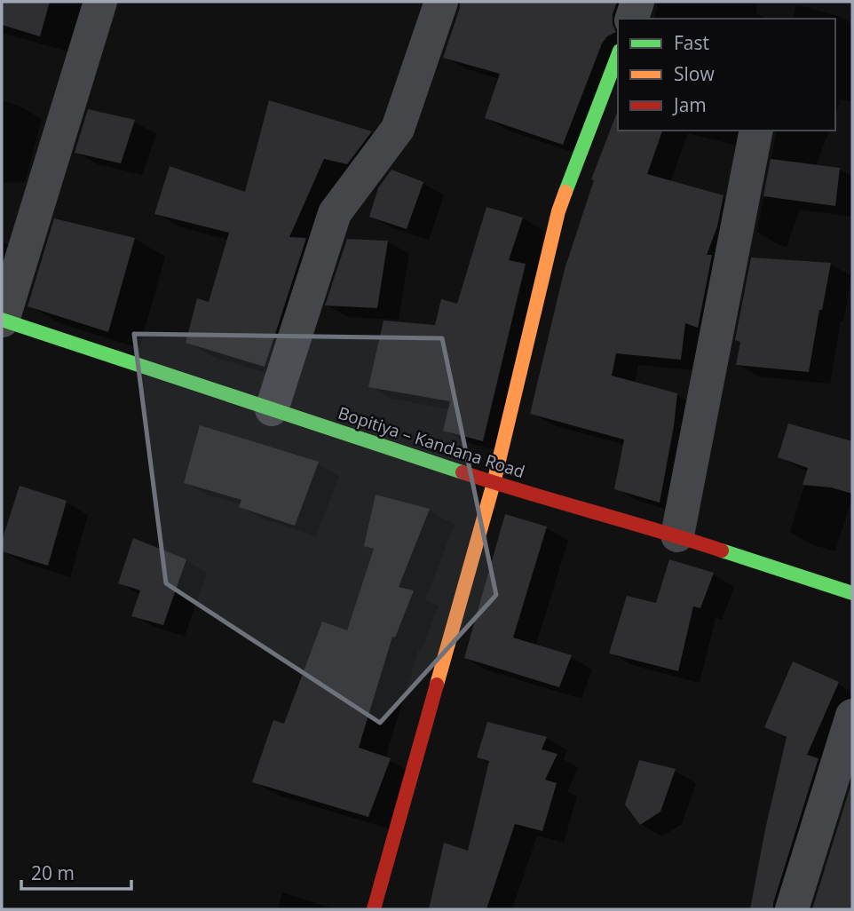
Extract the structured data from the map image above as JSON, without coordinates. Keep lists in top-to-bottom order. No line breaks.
{"streets":{"street":["Bopitiya – Kandana Road"]},"legend":["Fast","Slow","Jam"],"scale_bar":"20 m"}
